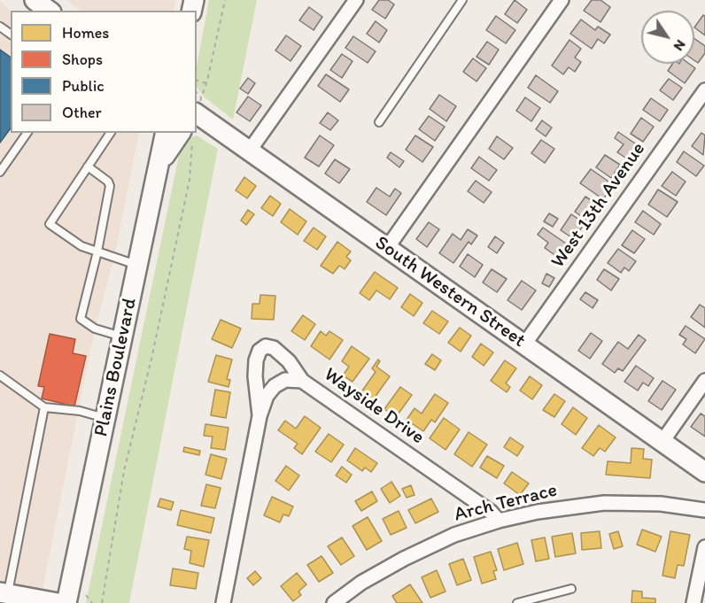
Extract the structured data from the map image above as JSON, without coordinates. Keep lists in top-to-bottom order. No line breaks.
{"streets":{"main road":["South Western Street","Plains Boulevard"],"street":["West 13th Avenue","Wayside Drive","Arch Terrace"]},"crossings":[["West 13th Avenue","South Western Street"],["Wayside Drive","Arch Terrace"]],"legend":["Homes","Shops","Public","Other"],"north":"bottom right"}
